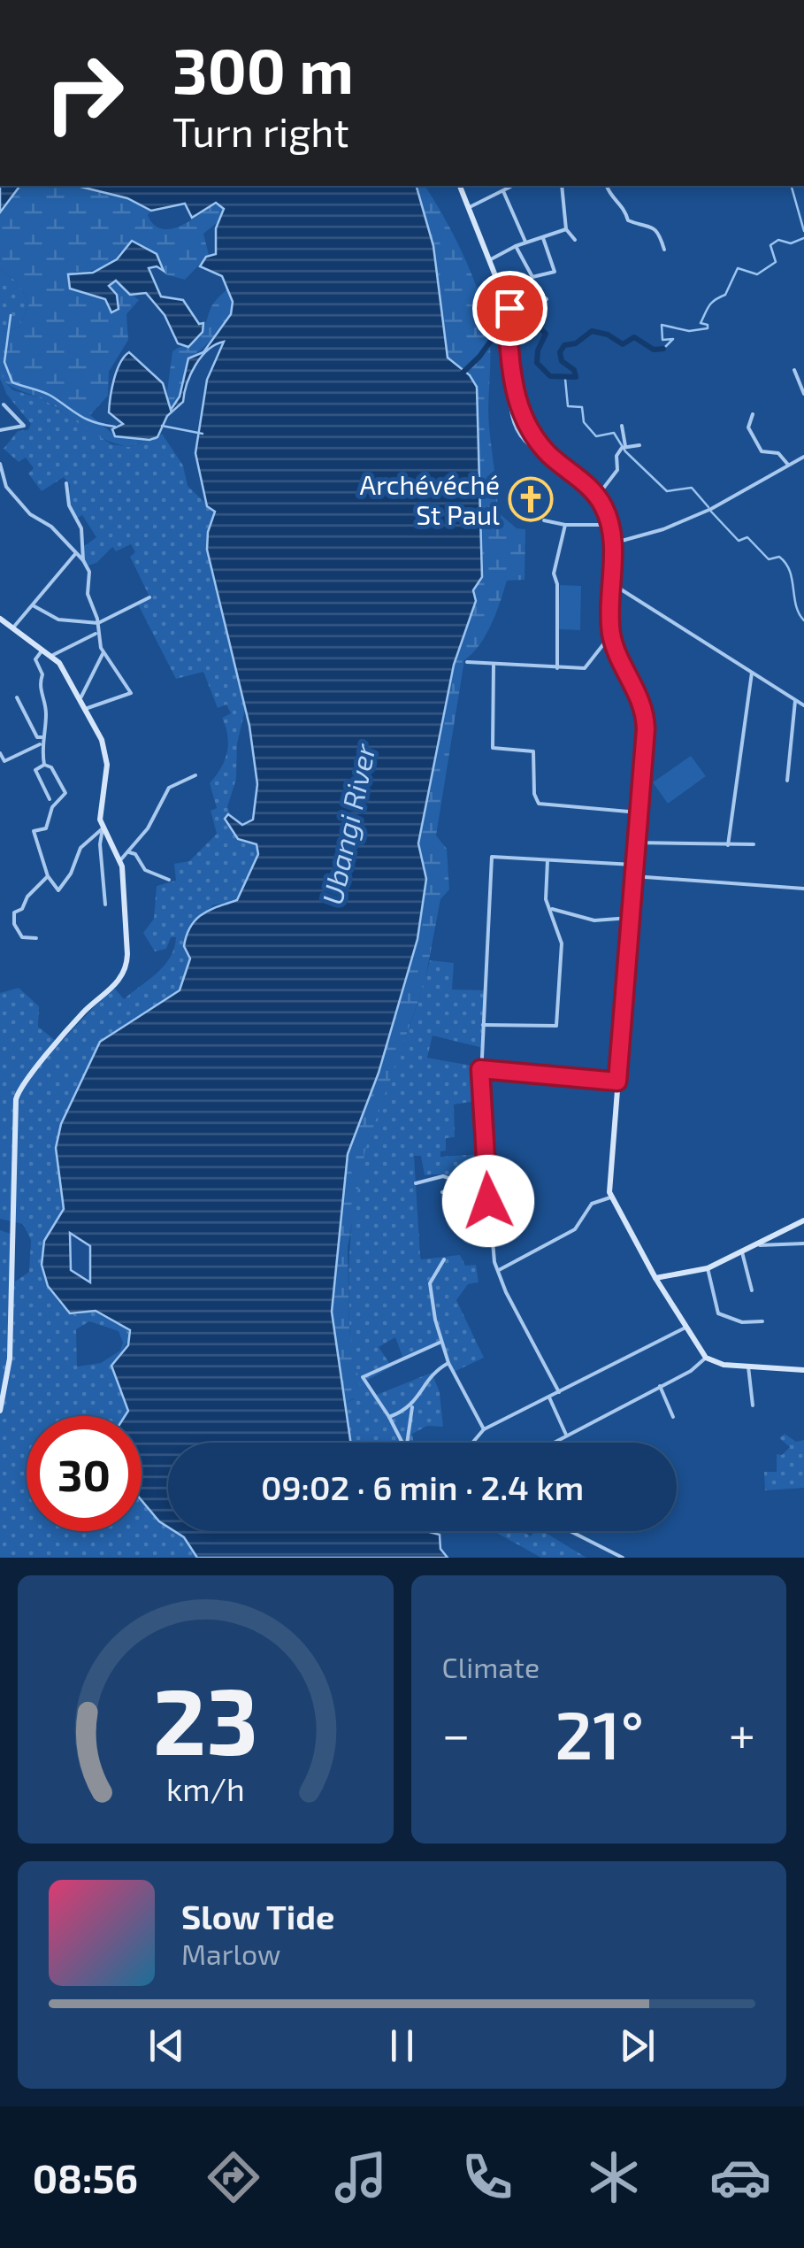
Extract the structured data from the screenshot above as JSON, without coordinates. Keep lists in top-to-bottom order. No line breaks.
{"water":["Ubangi River"],"places":{"church":["Archévéché St Paul"]},"page":{"turn":["300 m","Turn right"],"limit":"30","trip":"09:02 · 6 min · 2.4 km","tile":"Climate","heat":["−","21°","+"],"song":["Slow Tide","Marlow"],"tabs":"08:56","gauge":["23","km/h"]}}
